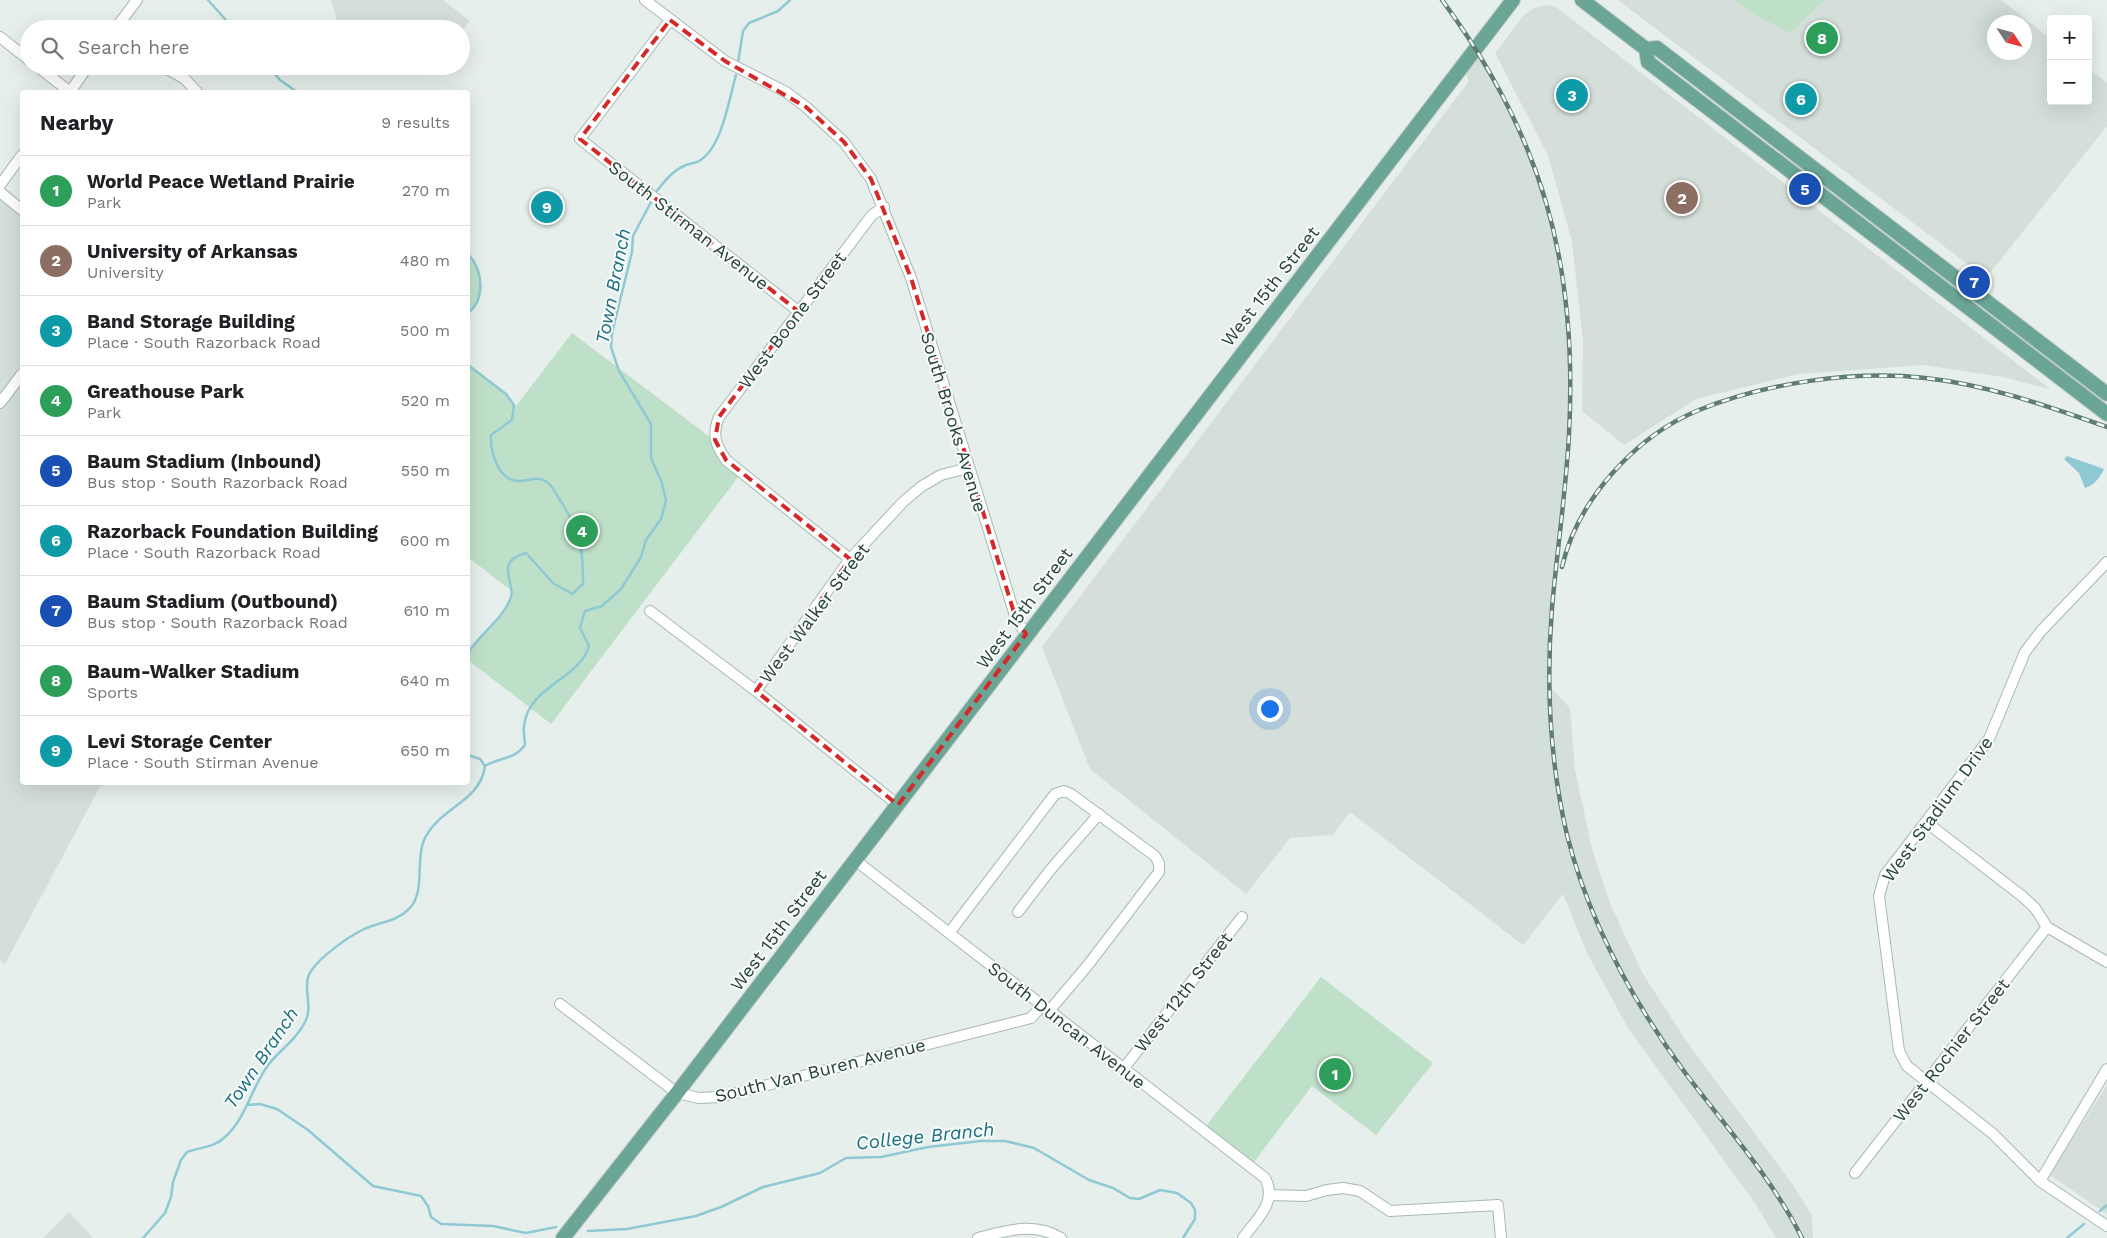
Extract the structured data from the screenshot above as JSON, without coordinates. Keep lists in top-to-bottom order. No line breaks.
{"streets":{"main road":["West 15th Street"],"street":["South Stirman Avenue","West Boone Street","South Brooks Avenue","West Walker Street","West Stadium Drive","West 12th Street","South Duncan Avenue","West Rochier Street","South Van Buren Avenue"]},"crossings":[["South Stirman Avenue","West Boone Street"],["South Stirman Avenue","South Brooks Avenue"],["West 15th Street","South Brooks Avenue"],["West 15th Street","South Duncan Avenue"],["West 15th Street","South Van Buren Avenue"],["West Boone Street","South Brooks Avenue"],["West Boone Street","West Walker Street"],["South Brooks Avenue","West Walker Street"],["West Stadium Drive","West Rochier Street"],["West 12th Street","South Duncan Avenue"],["South Duncan Avenue","South Van Buren Avenue"]],"water":["Town Branch","College Branch"],"north":"bottom right","page":{"map_buttons":["+","−"],"pins":["8","3","6","5","2","9","7","4","1"],"search":"Search here","heading":["Nearby","9 results"],"list":[{"mark":"1","name":"World Peace Wetland Prairie","note":"Park","value":"270 m"},{"mark":"2","name":"University of Arkansas","note":"University","value":"480 m"},{"mark":"3","name":"Band Storage Building","note":"Place · South Razorback Road","value":"500 m"},{"mark":"4","name":"Greathouse Park","note":"Park","value":"520 m"},{"mark":"5","name":"Baum Stadium (Inbound)","note":"Bus stop · South Razorback Road","value":"550 m"},{"mark":"6","name":"Razorback Foundation Building","note":"Place · South Razorback Road","value":"600 m"},{"mark":"7","name":"Baum Stadium (Outbound)","note":"Bus stop · South Razorback Road","value":"610 m"},{"mark":"8","name":"Baum-Walker Stadium","note":"Sports","value":"640 m"},{"mark":"9","name":"Levi Storage Center","note":"Place · South Stirman Avenue","value":"650 m"}]}}
